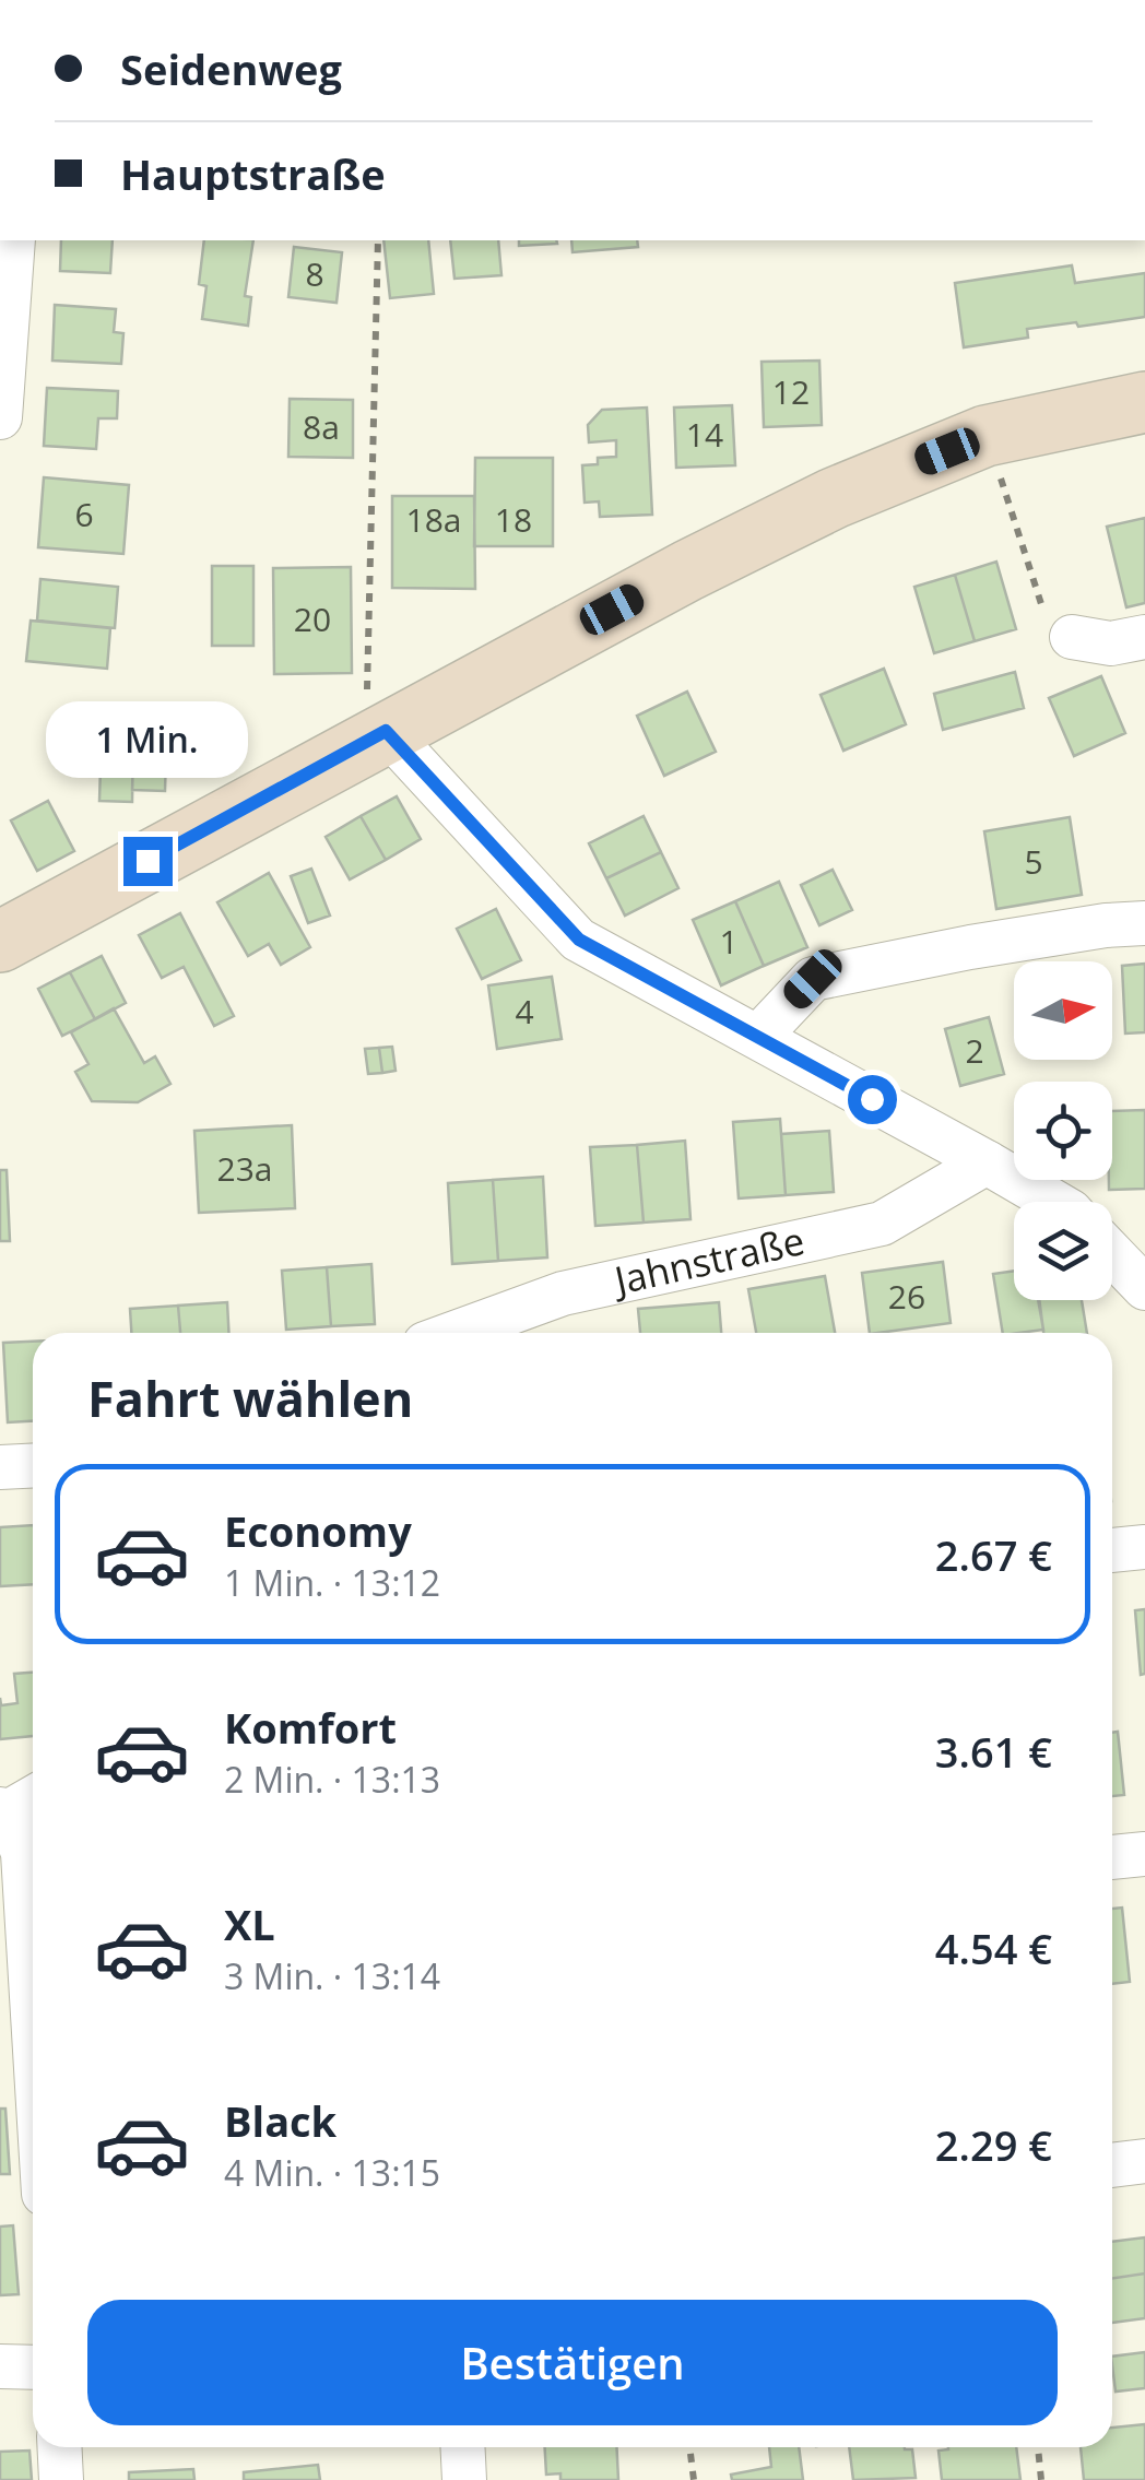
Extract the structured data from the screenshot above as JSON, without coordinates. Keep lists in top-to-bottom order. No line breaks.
{"streets":{"street":["Jahnstraße"]},"house_numbers":["8","12","8a","14","6","18a","18","20","5","1","4","2","23a","26"],"north":"right","page":{"banner":["Seidenweg","Hauptstraße"],"bubble":"1 Min.","heading":"Fahrt wählen","list":[{"name":"Economy","note":"1 Min. · 13:12","value":"2.67 €"},{"name":"Komfort","note":"2 Min. · 13:13","value":"3.61 €"},{"name":"XL","note":"3 Min. · 13:14","value":"4.54 €"},{"name":"Black","note":"4 Min. · 13:15","value":"2.29 €"}],"buttons":"Bestätigen"}}
